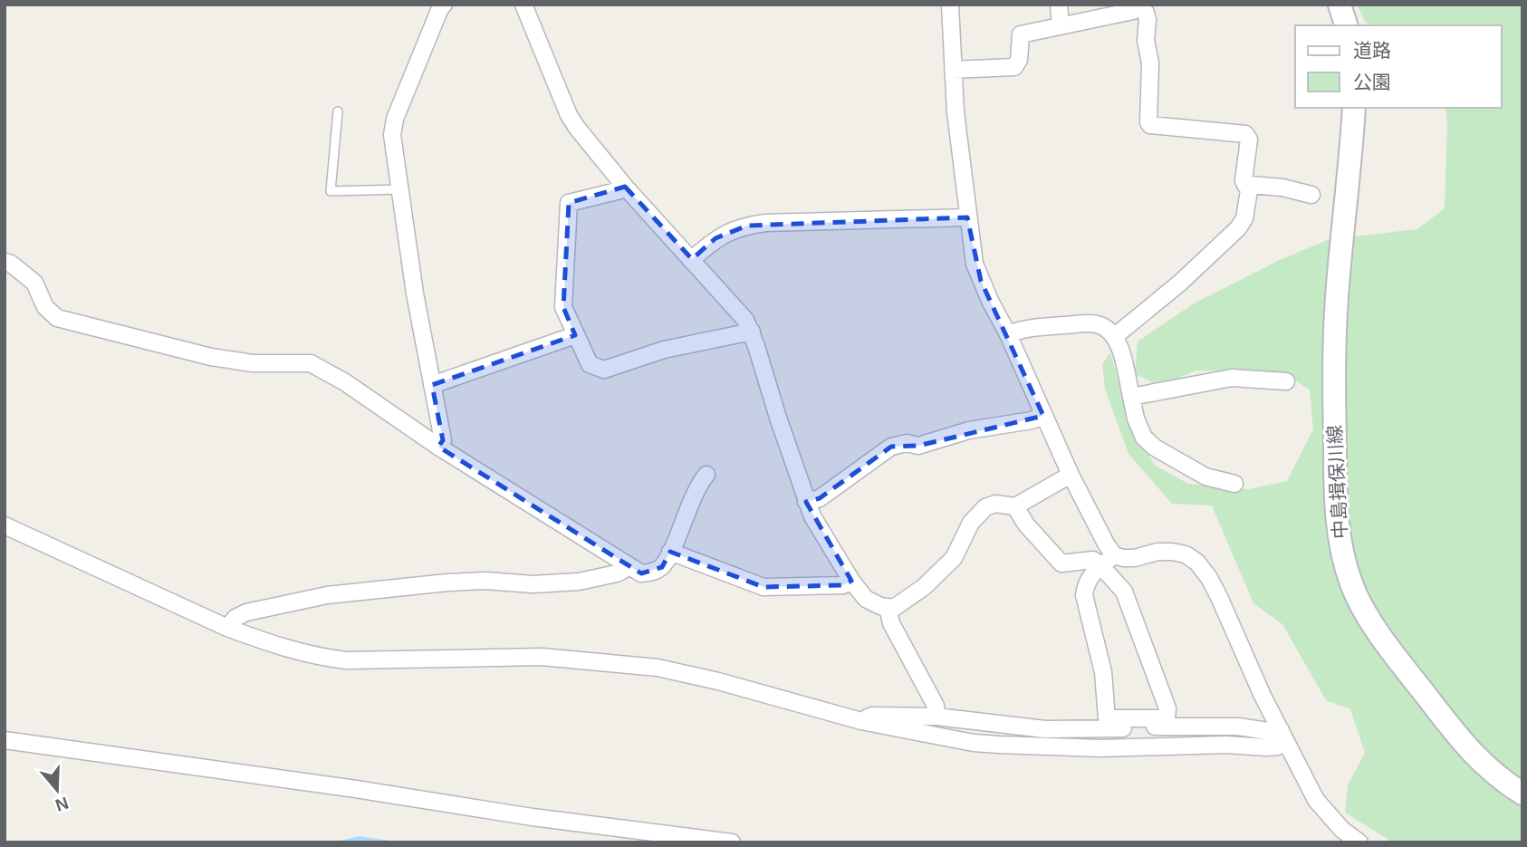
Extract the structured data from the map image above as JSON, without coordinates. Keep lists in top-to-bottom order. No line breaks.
{"streets":{"main road":["中島揖保川線"]},"legend":["道路","公園"],"north":"bottom"}
